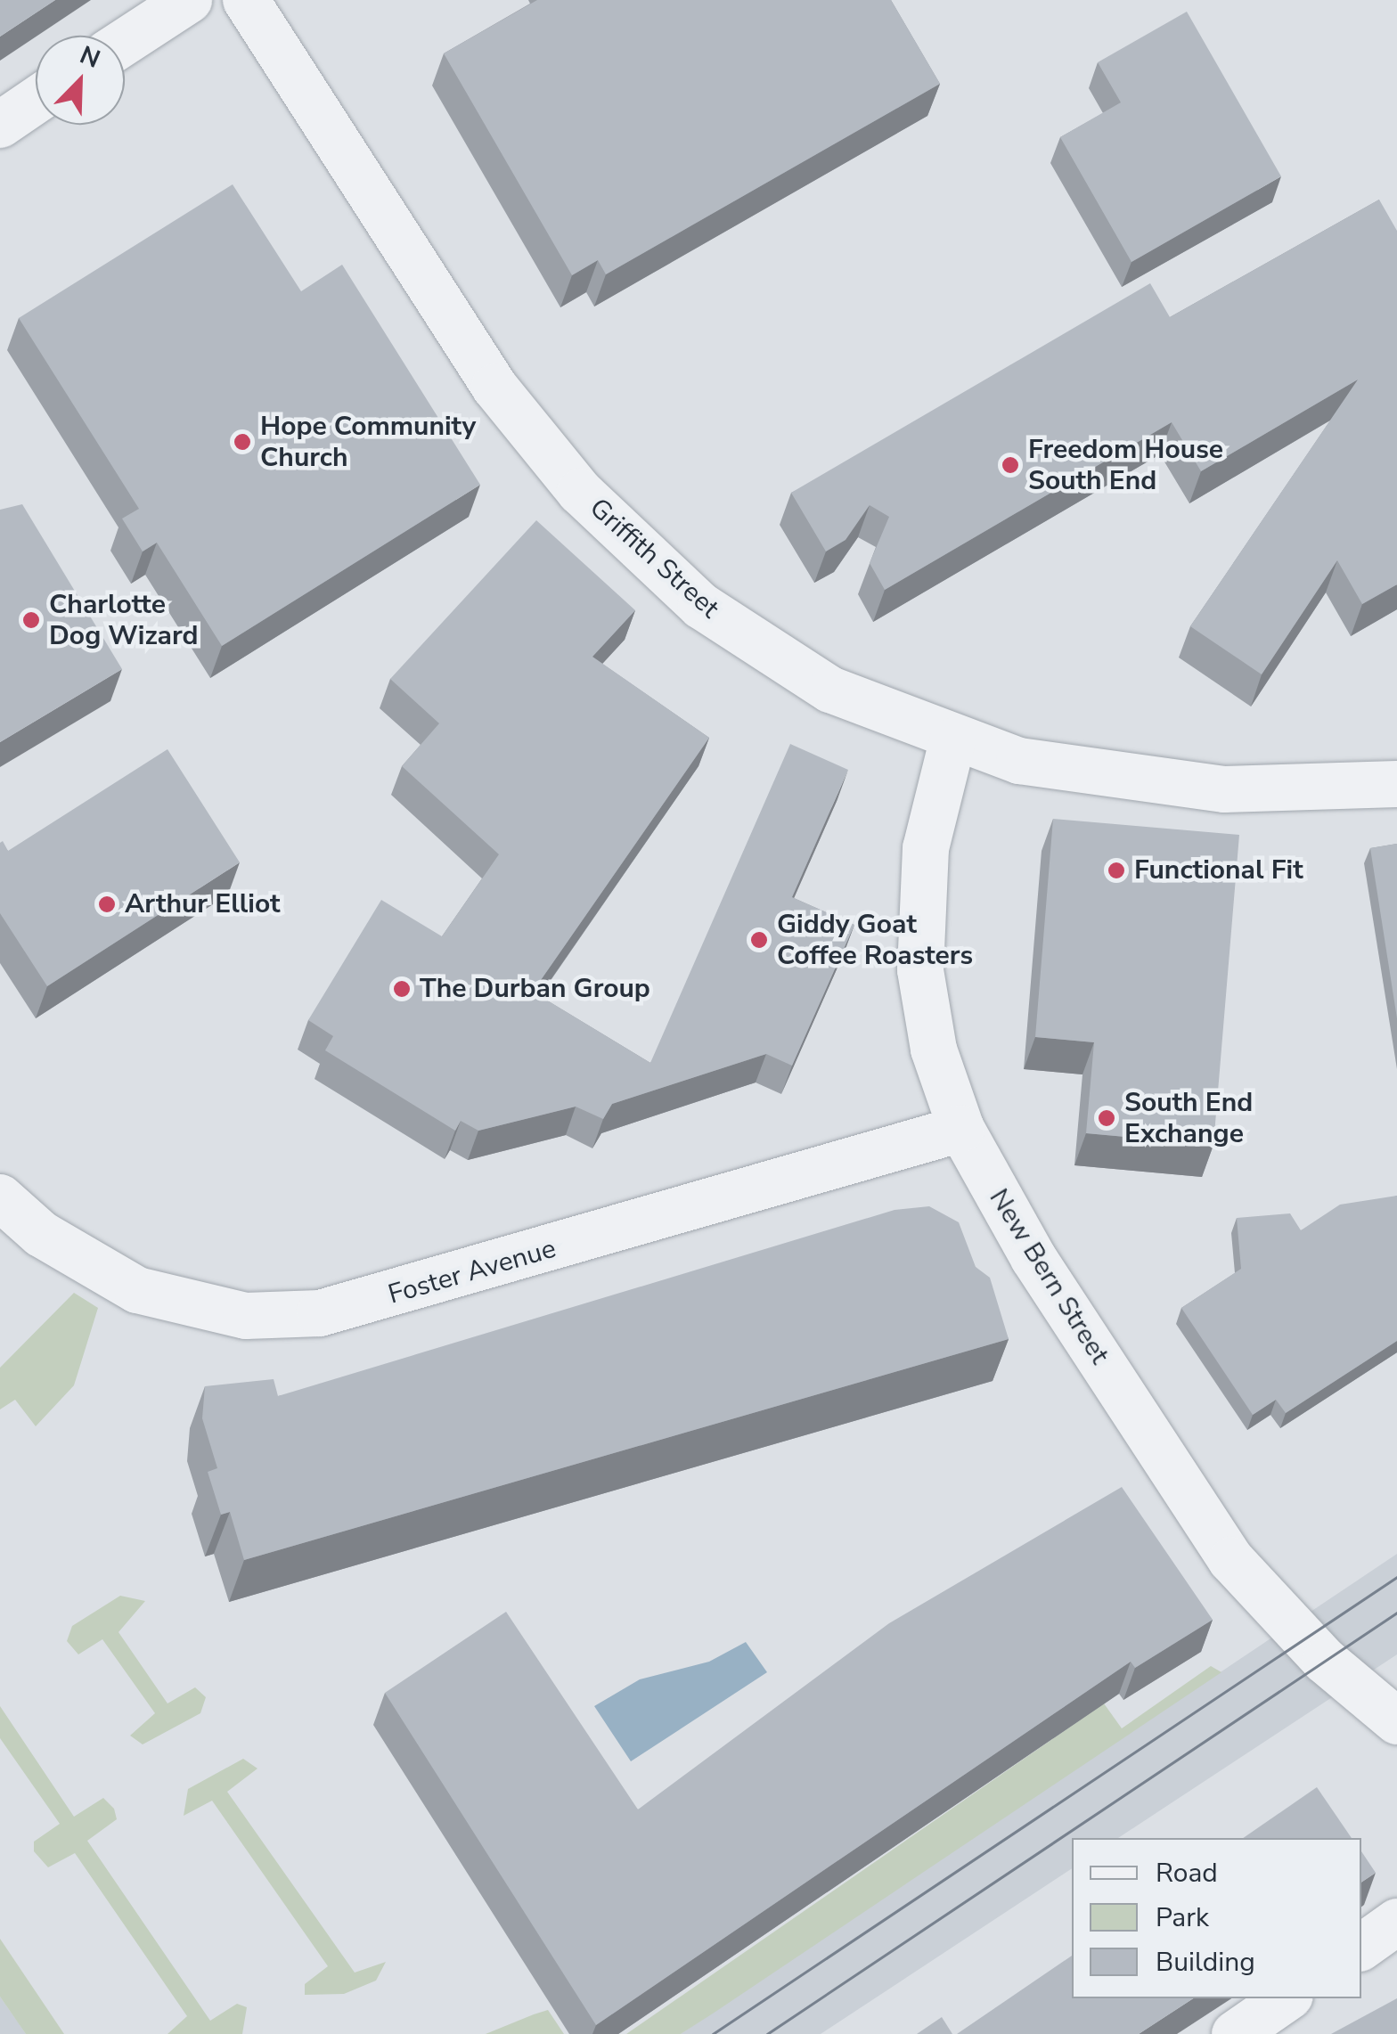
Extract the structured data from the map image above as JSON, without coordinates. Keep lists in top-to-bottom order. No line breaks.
{"streets":{"street":["Griffith Street","Foster Avenue","New Bern Street"]},"crossings":[["Griffith Street","New Bern Street"],["Foster Avenue","New Bern Street"]],"places":["Hope Community Church","Freedom House South End","Charlotte Dog Wizard","Functional Fit","Arthur Elliot","Giddy Goat Coffee Roasters","The Durban Group","South End Exchange"],"legend":["Road","Park","Building"],"north":"top right"}
